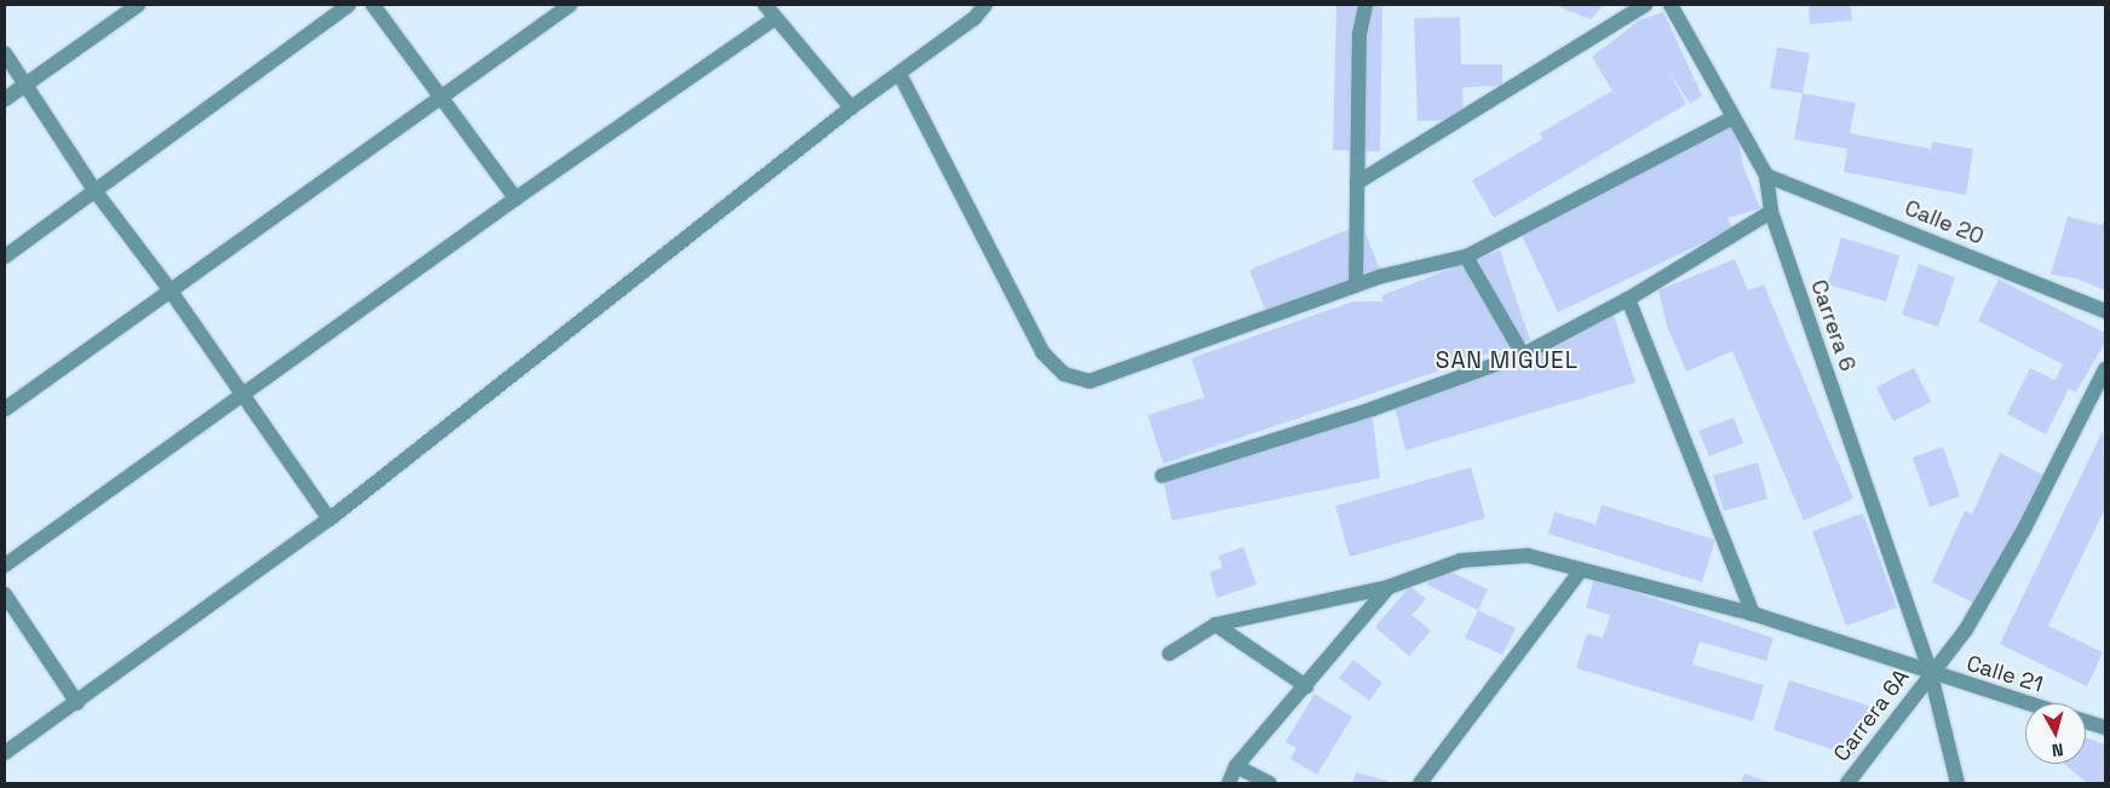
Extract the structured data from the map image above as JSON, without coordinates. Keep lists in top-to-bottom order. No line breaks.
{"streets":{"street":["Calle 20","Carrera 6","Calle 21","Carrera 6A"]},"crossings":[["Calle 20","Carrera 6"],["Carrera 6","Calle 21"],["Carrera 6","Carrera 6A"],["Calle 21","Carrera 6A"]],"districts":["SAN MIGUEL"],"north":"bottom"}
